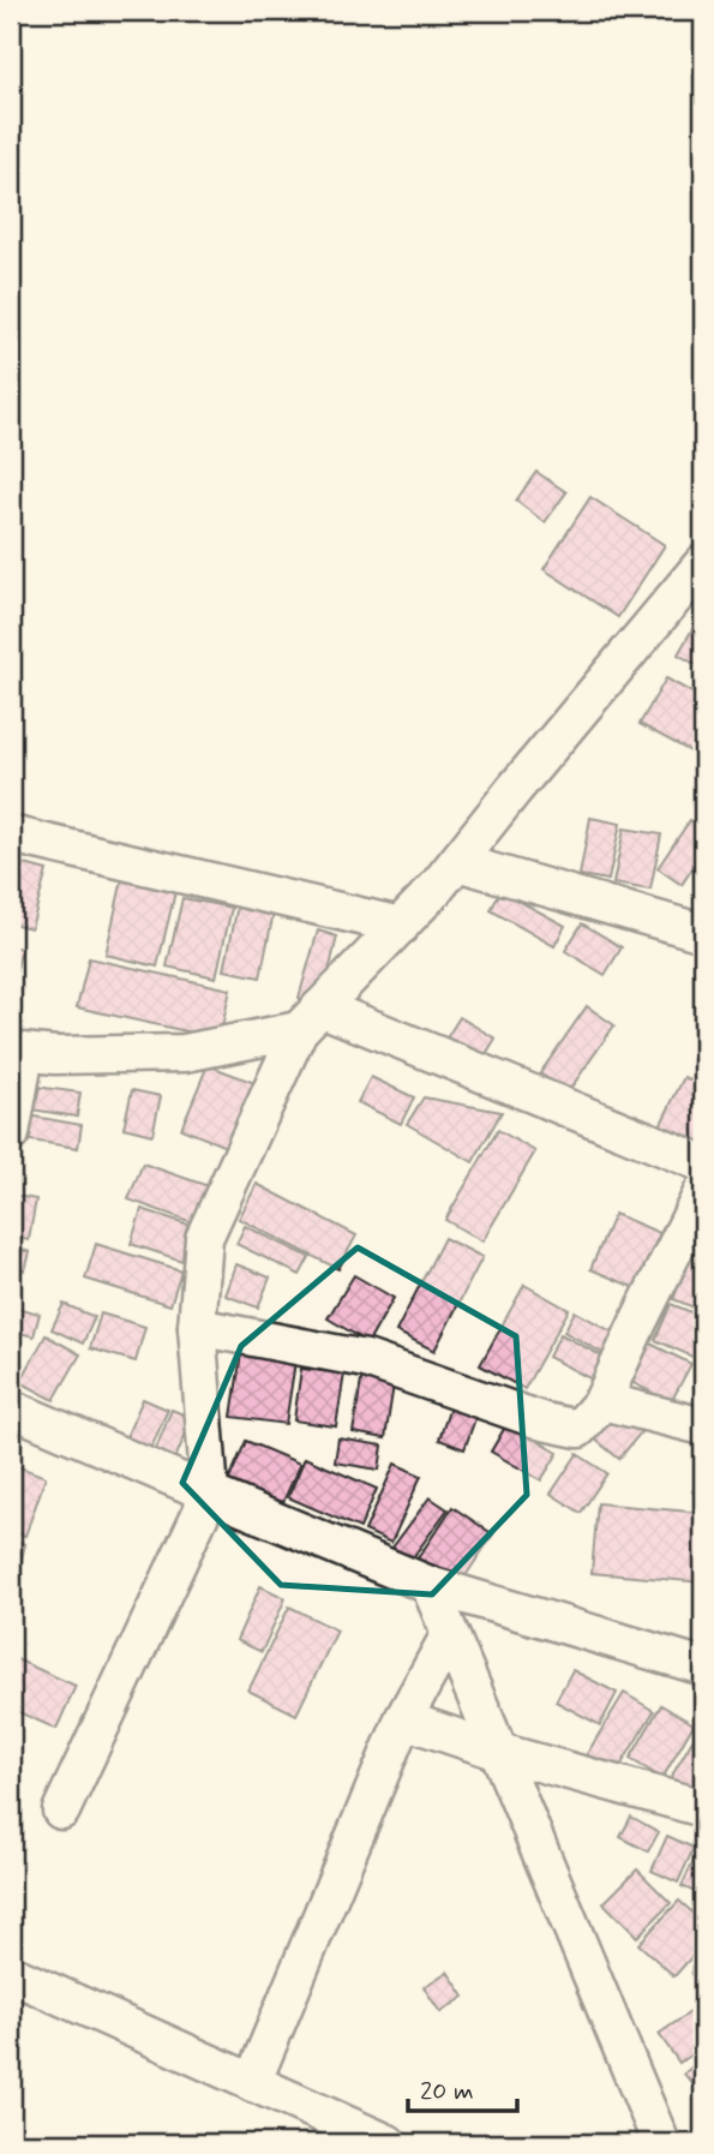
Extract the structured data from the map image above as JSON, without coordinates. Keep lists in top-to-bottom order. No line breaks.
{"scale_bar":"20 m"}
